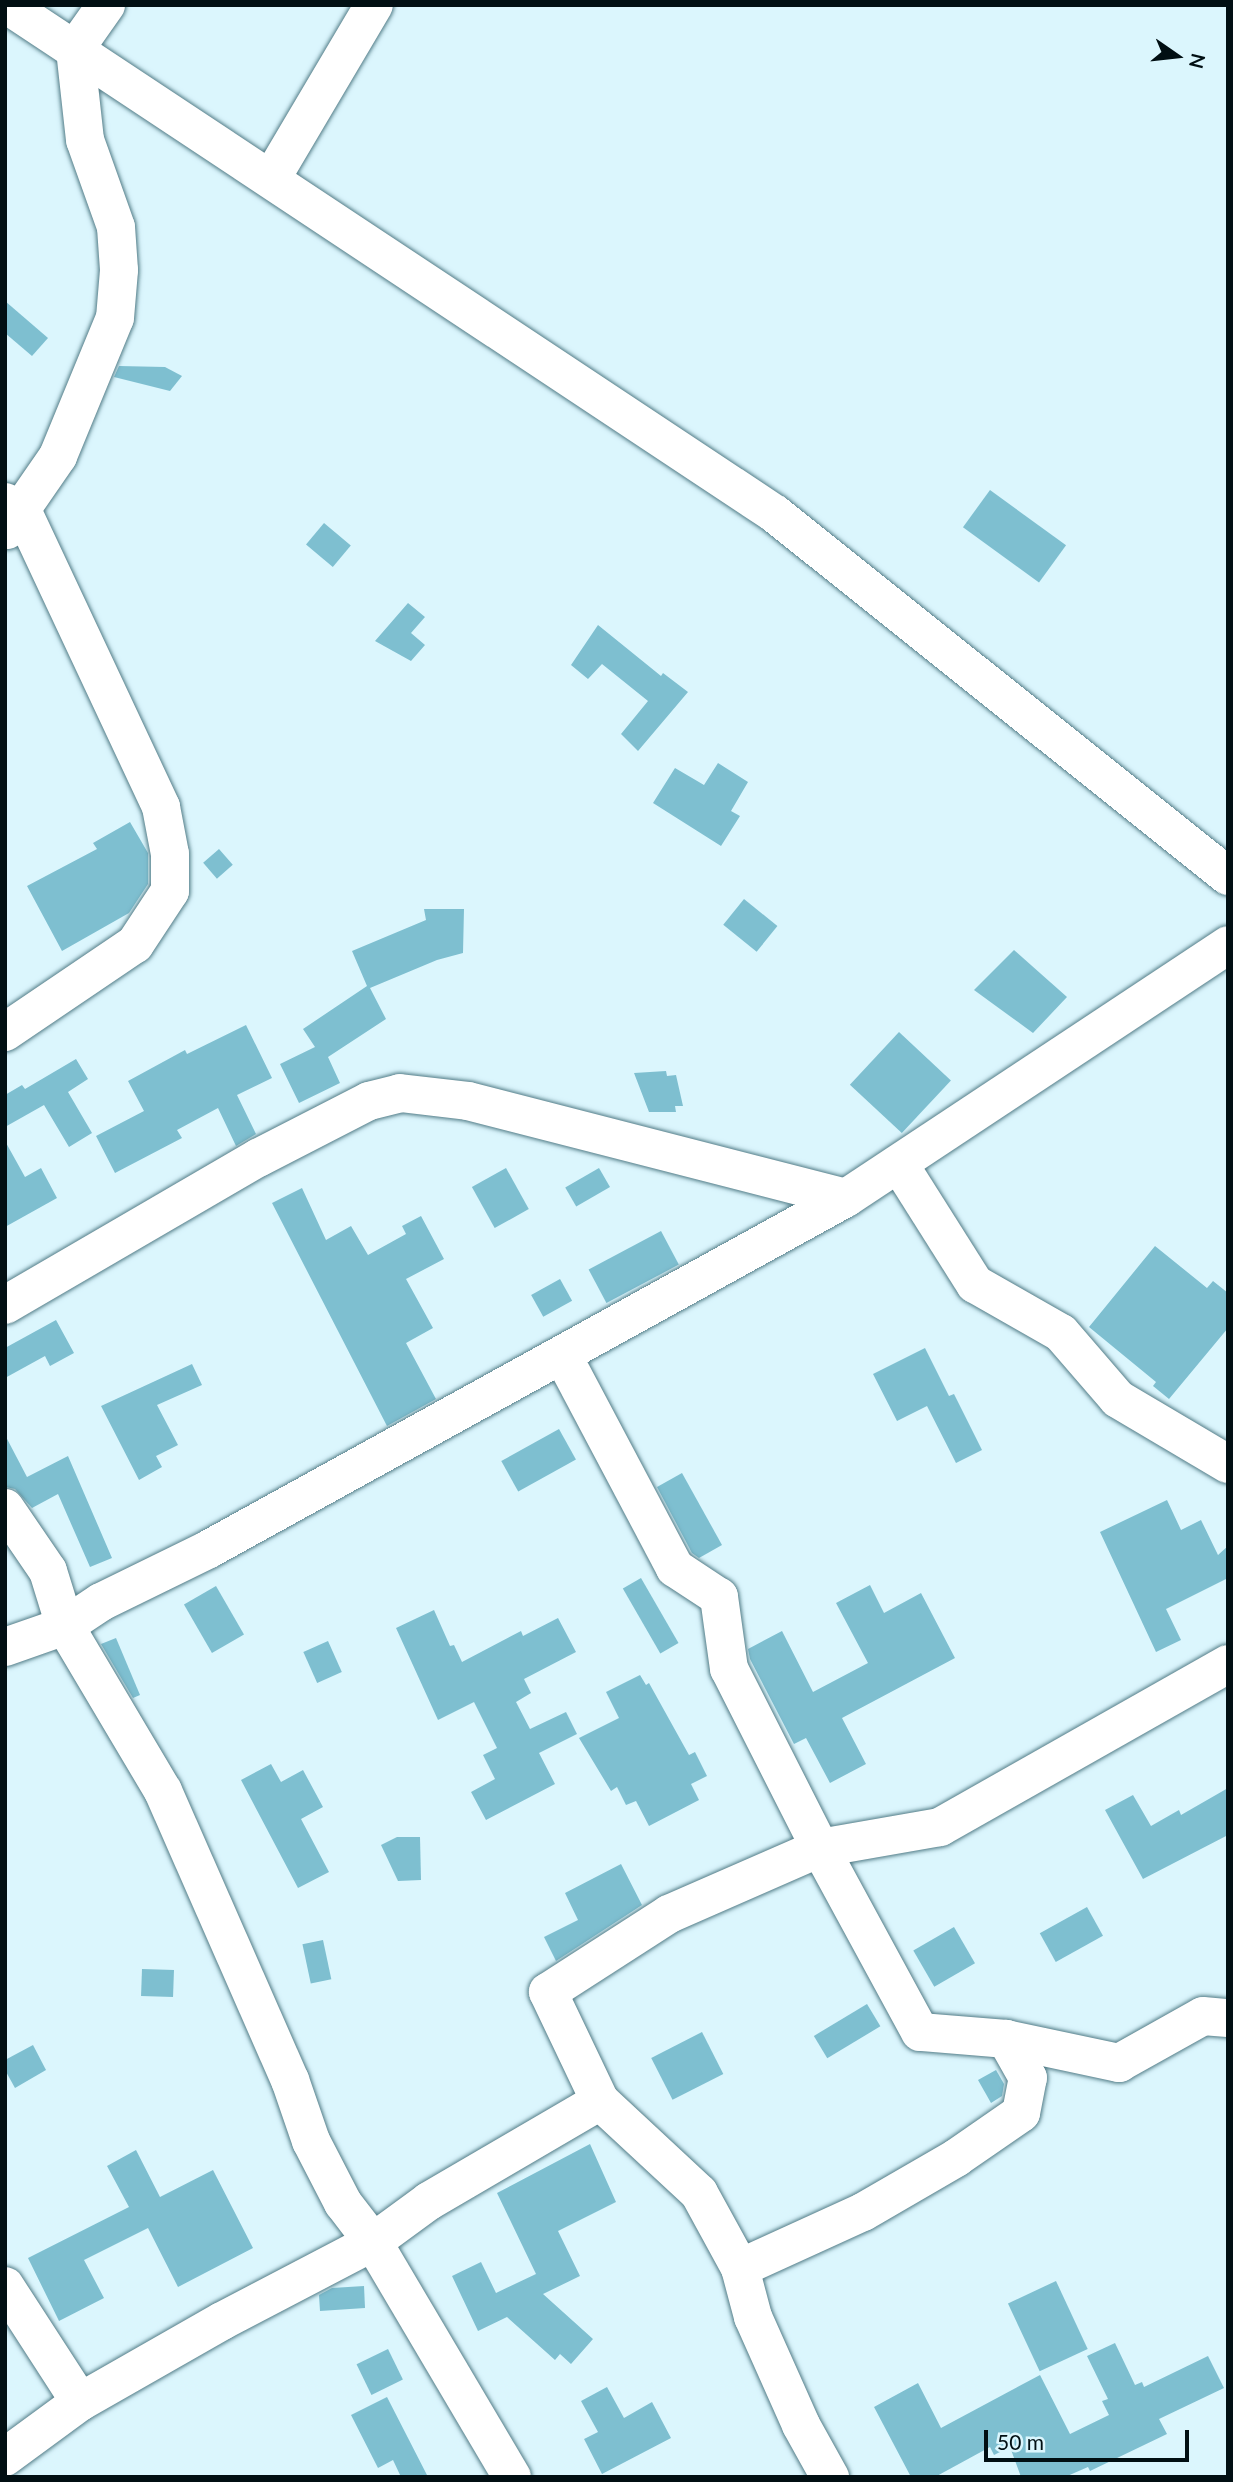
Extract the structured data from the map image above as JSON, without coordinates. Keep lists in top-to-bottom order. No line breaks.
{"scale_bar":"50 m","north":"right"}
